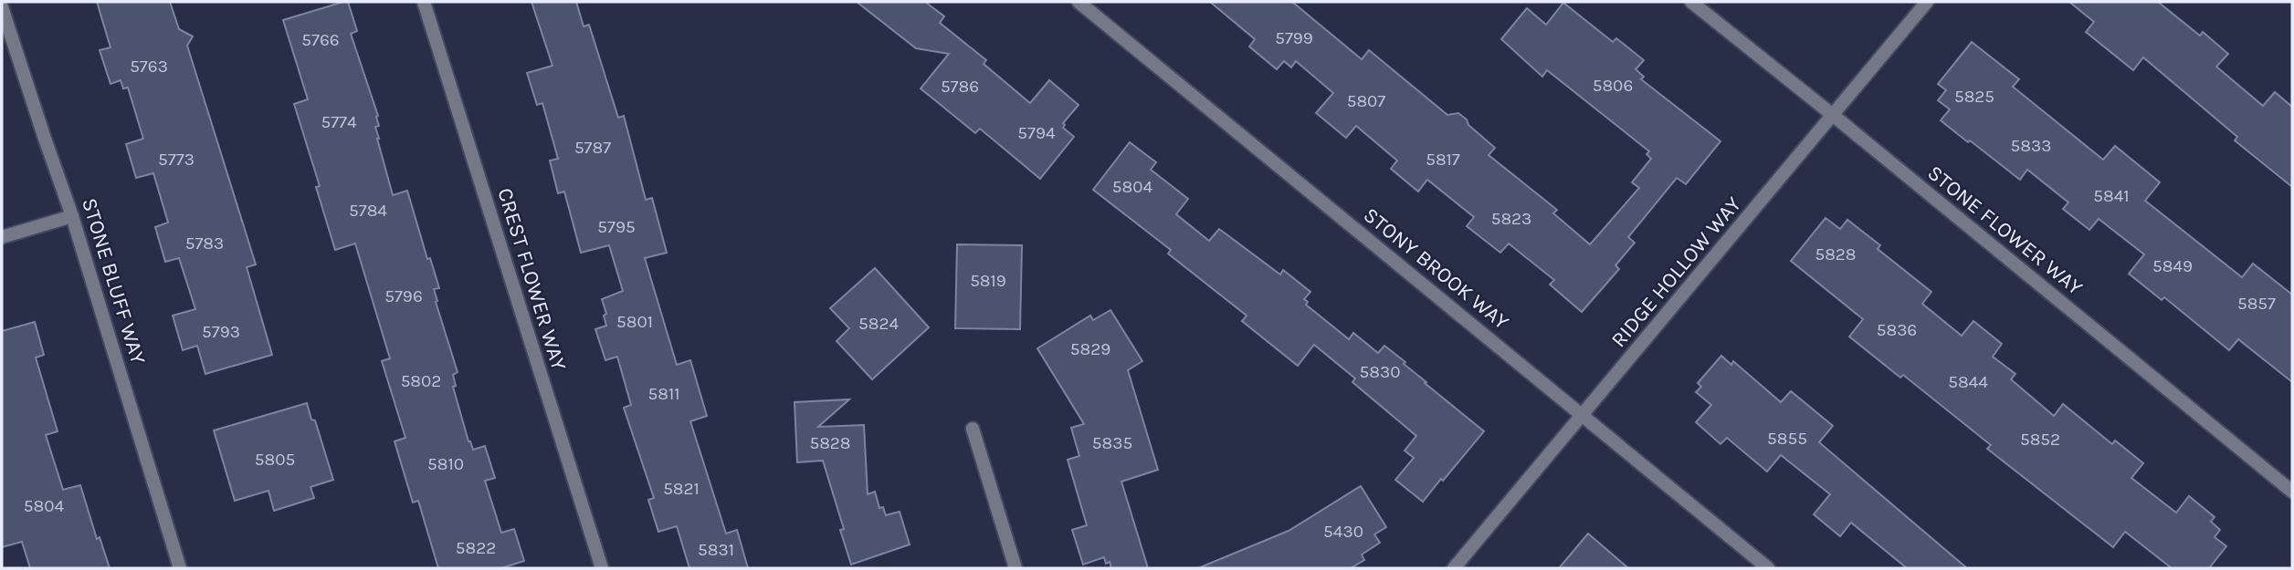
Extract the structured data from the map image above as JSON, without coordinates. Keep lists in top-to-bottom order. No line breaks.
{"streets":{"street":["STONE FLOWER WAY","STONY BROOK WAY","RIDGE HOLLOW WAY","CREST FLOWER WAY","STONE BLUFF WAY"]},"crossings":[["STONE FLOWER WAY","RIDGE HOLLOW WAY"],["STONY BROOK WAY","RIDGE HOLLOW WAY"]],"house_numbers":["5799","5766","5763","5806","5786","5825","5807","5774","5794","5833","5787","5773","5817","5804","5841","5784","5823","5795","5783","5828","5849","5819","5796","5857","5801","5824","5836","5793","5829","5830","5802","5844","5811","5855","5852","5828","5835","5805","5810","5821","5804","5430","5822","5831"]}
